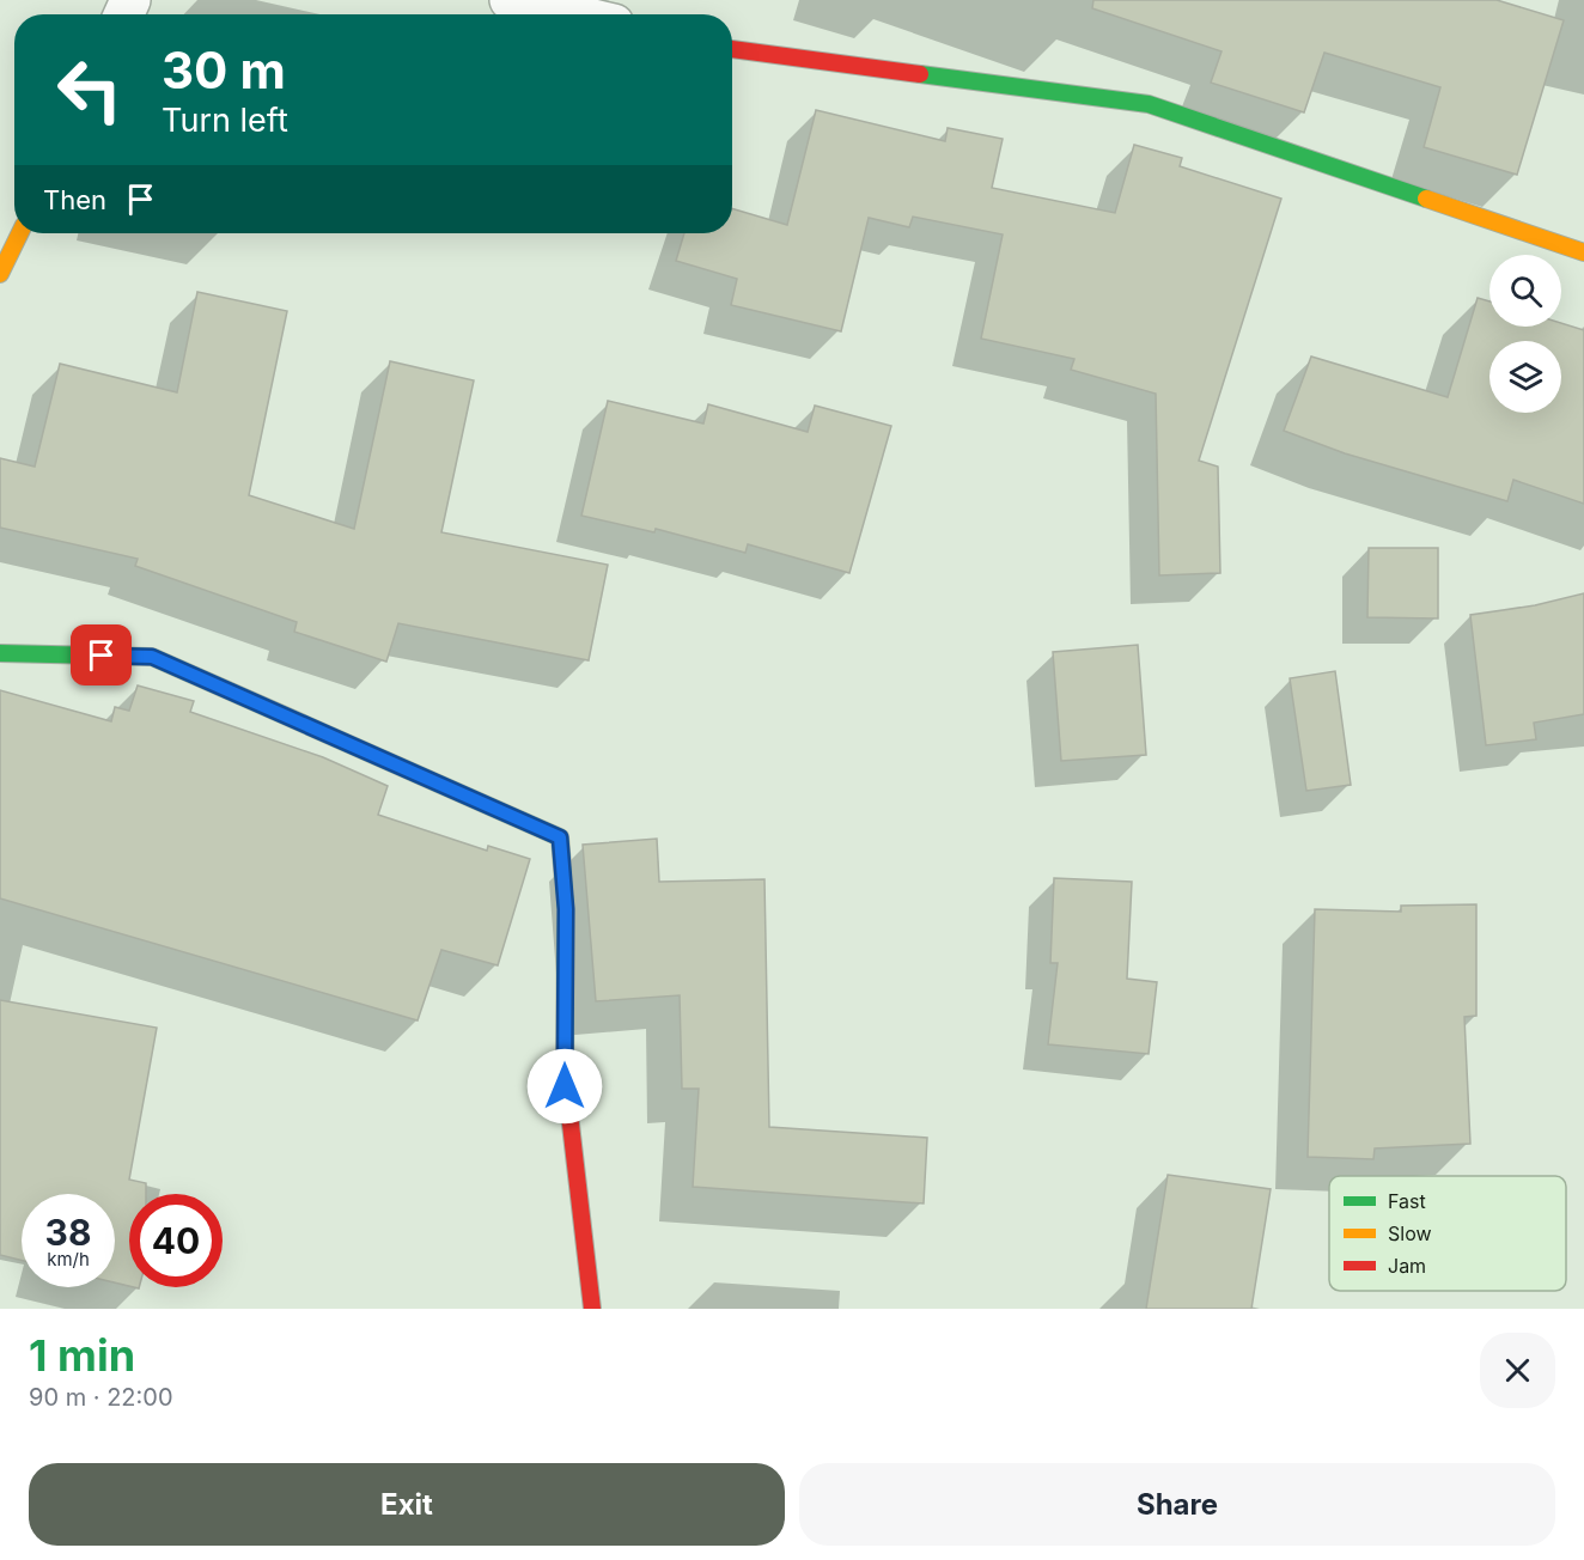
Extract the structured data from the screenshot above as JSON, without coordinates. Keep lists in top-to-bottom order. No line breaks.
{"legend":["Fast","Slow","Jam"],"page":{"turn":["30 m","Turn left"],"then":"Then","speed":"38 km/h","limit":"40","heading":["1 min","90 m · 22:00"],"buttons":["Exit","Share"]}}
